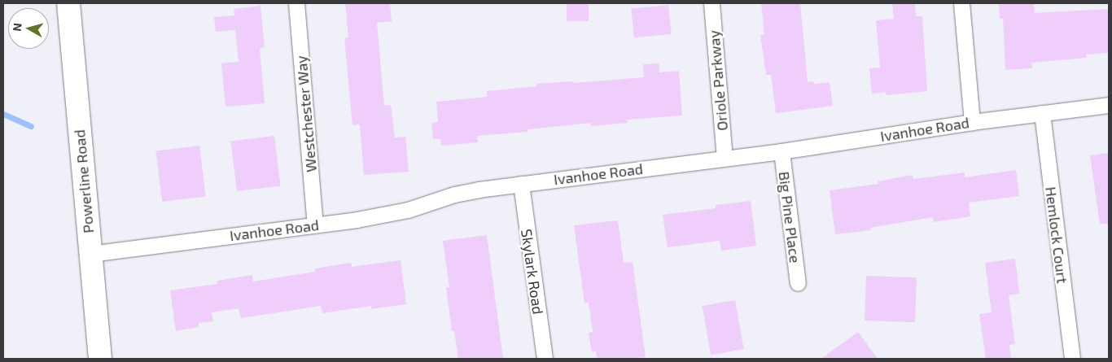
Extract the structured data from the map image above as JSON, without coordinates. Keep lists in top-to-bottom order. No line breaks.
{"streets":{"main road":["Powerline Road"],"street":["Oriole Parkway","Westchester Way","Ivanhoe Road","Big Pine Place","Hemlock Court","Skylark Road"]},"crossings":[["Oriole Parkway","Ivanhoe Road"],["Westchester Way","Ivanhoe Road"],["Ivanhoe Road","Powerline Road"],["Ivanhoe Road","Big Pine Place"],["Ivanhoe Road","Hemlock Court"],["Ivanhoe Road","Skylark Road"]],"north":"left"}
